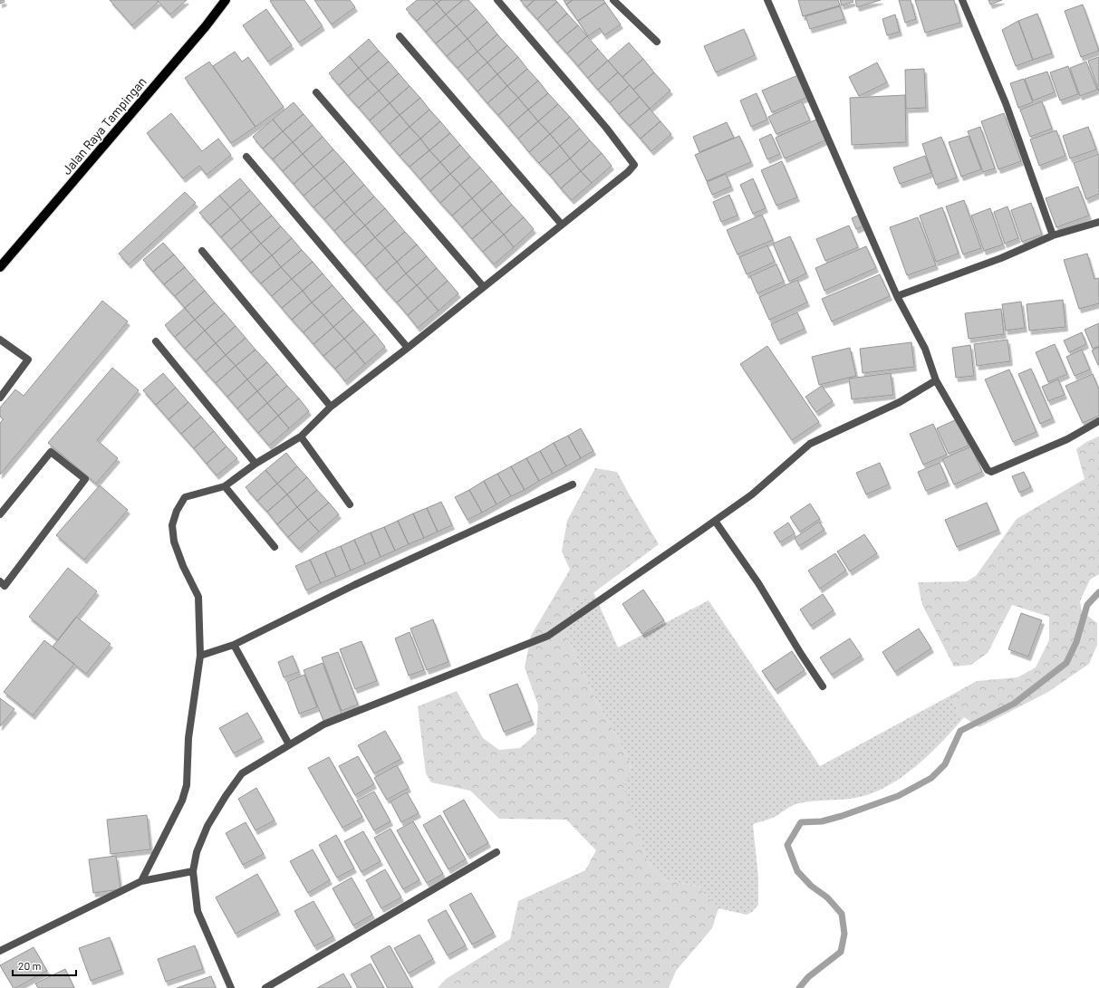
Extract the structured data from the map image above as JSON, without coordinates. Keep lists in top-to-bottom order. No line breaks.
{"streets":{"main road":["Jalan Raya Tampingan"]},"scale_bar":"20 m"}
